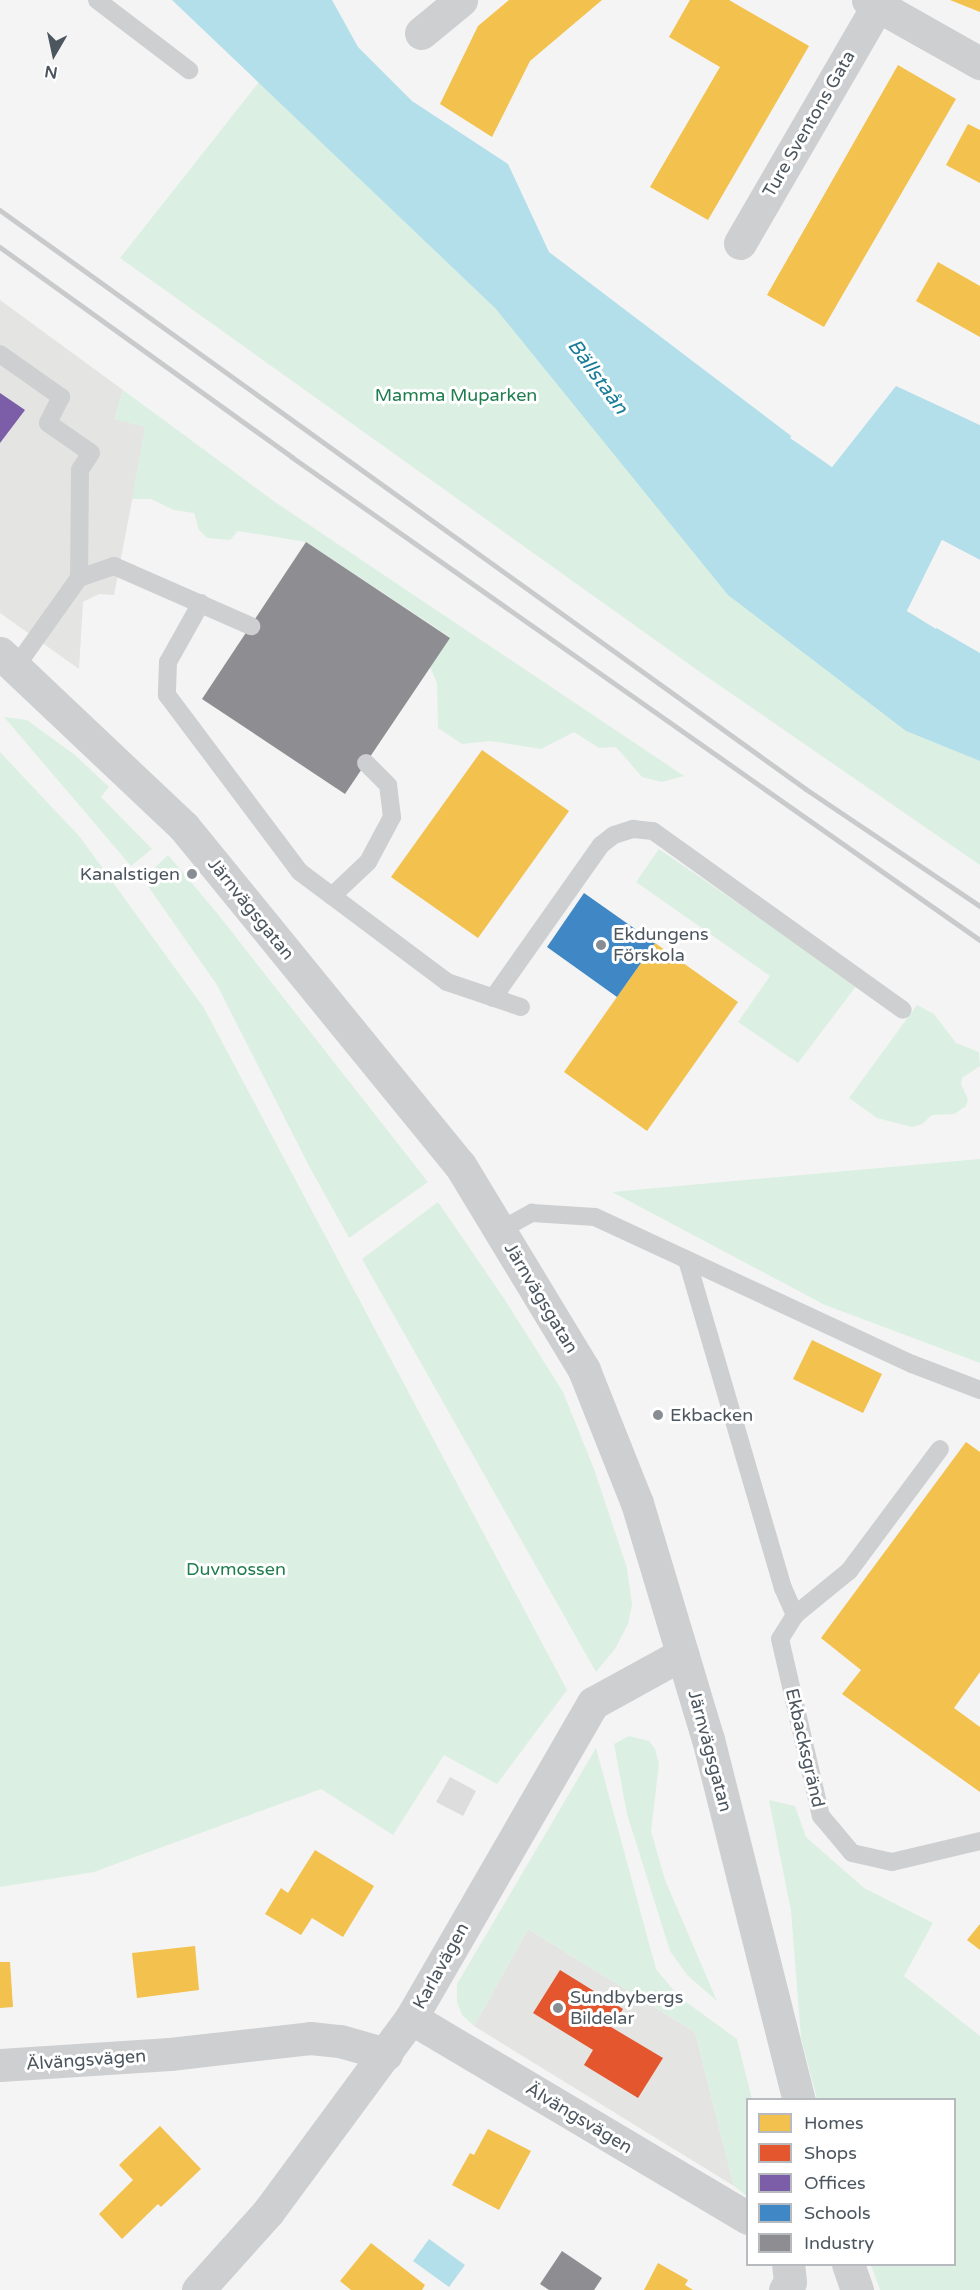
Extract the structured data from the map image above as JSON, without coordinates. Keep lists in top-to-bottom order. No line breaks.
{"streets":{"street":["Ture Sventons Gata","Järnvägsgatan","Karlavägen","Älvängsvägen"],"lane":["Ekbacksgränd"]},"crossings":[["Järnvägsgatan","Karlavägen"],["Karlavägen","Älvängsvägen"]],"water":["Bällstaån"],"parks":["Mamma Muparken","Duvmossen"],"places":["Kanalstigen","Ekdungens Förskola","Ekbacken","Sundbybergs Bildelar"],"legend":["Homes","Shops","Offices","Schools","Industry"],"north":"bottom"}
